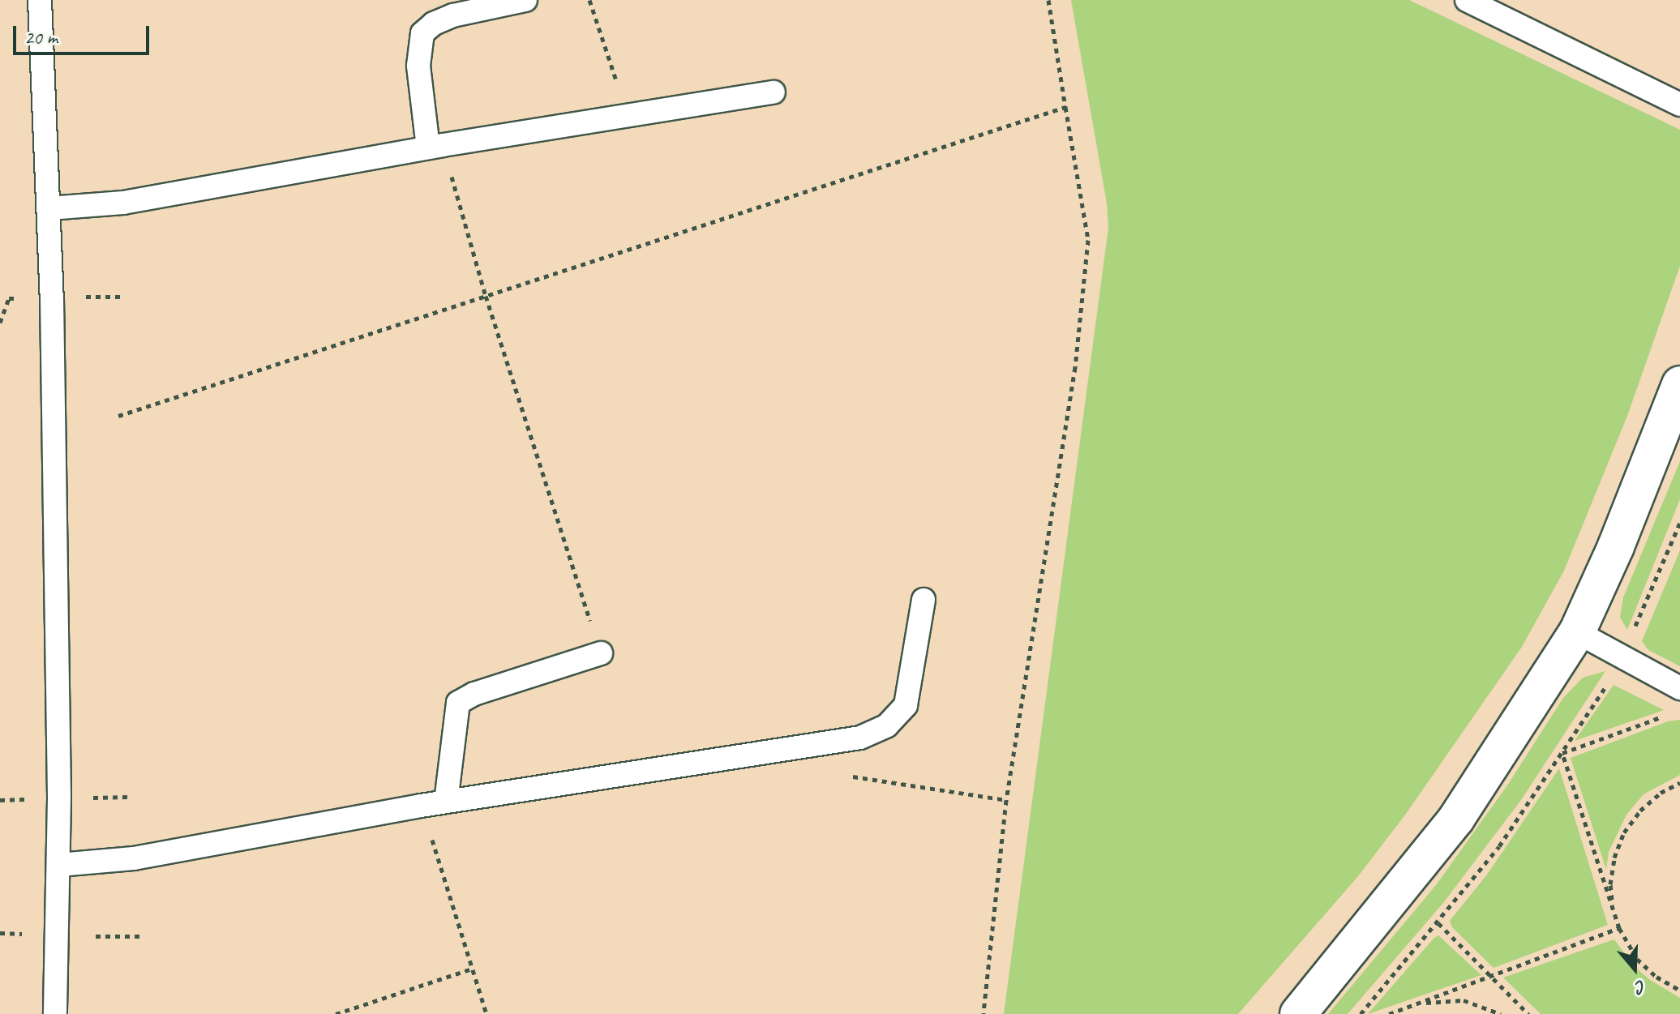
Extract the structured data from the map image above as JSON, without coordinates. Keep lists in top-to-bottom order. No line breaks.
{"scale_bar":"20 m","north":"bottom"}
